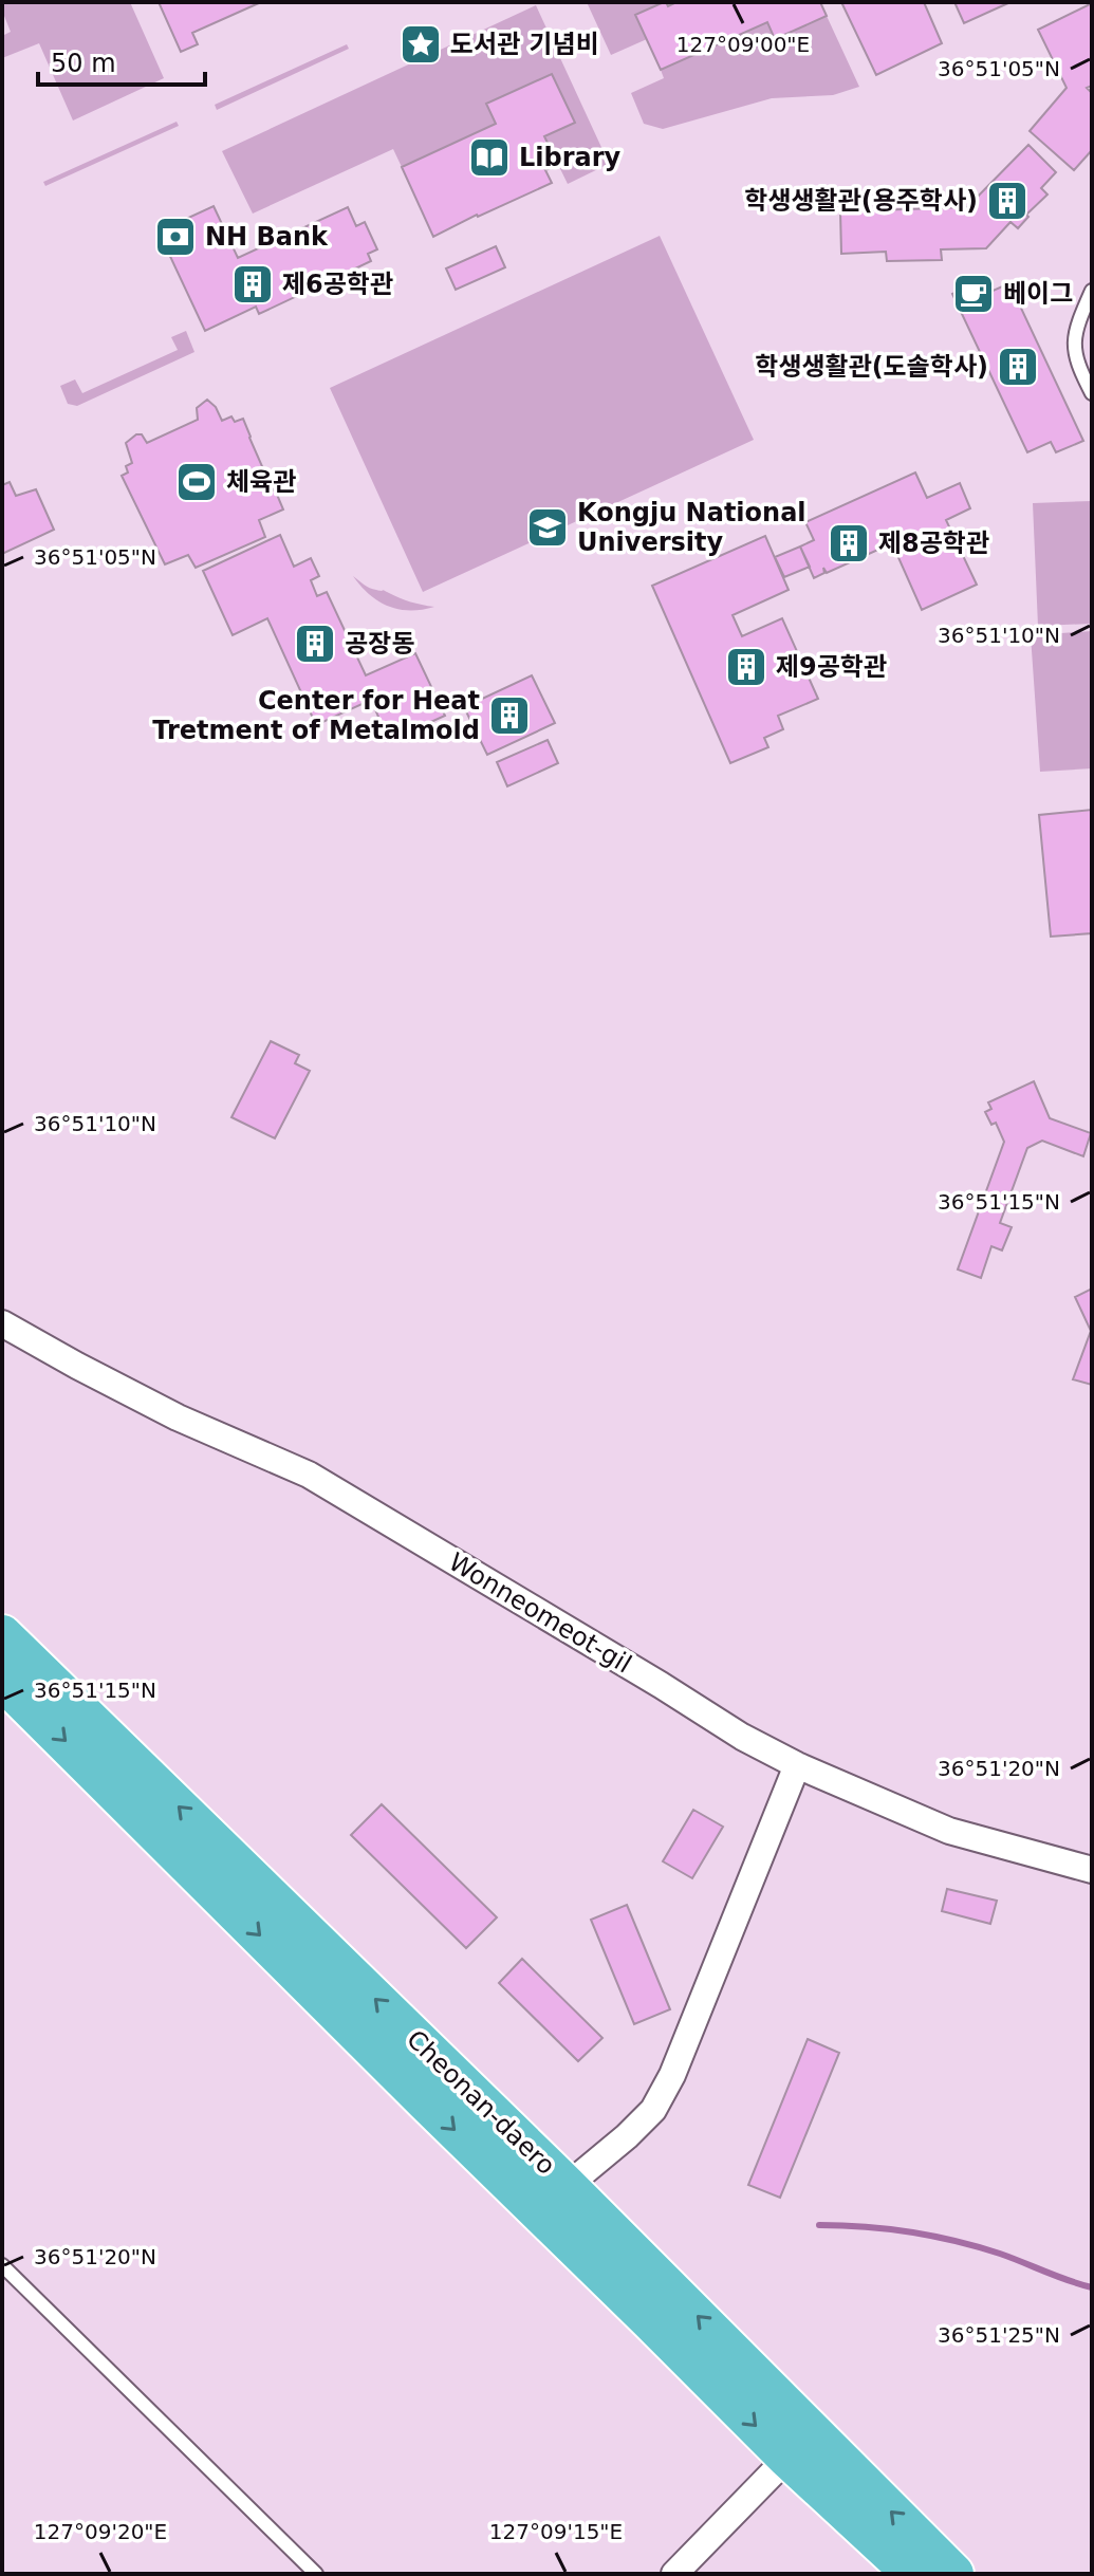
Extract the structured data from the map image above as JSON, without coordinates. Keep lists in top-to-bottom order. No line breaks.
{"streets":{"main road":["Cheonan-daero"],"street":["Wonneomeot-gil"]},"places":{"place":["도서관 기념비"],"library":["Library"],"building":["학생생활관(용주학사)","제6공학관","학생생활관(도솔학사)","제8공학관","공장동","제9공학관","Center for Heat Tretment of Metalmold"],"bank":["NH Bank"],"cafe":["베이그"],"sports":["체육관"],"school or university":["Kongju National University"]},"scale_bar":"50 m","coordinates":["127°09'00\"E","36°51'05\"N","36°51'10\"N","36°51'15\"N","36°51'20\"N","36°51'25\"N","127°09'20\"E","127°09'15\"E"]}
